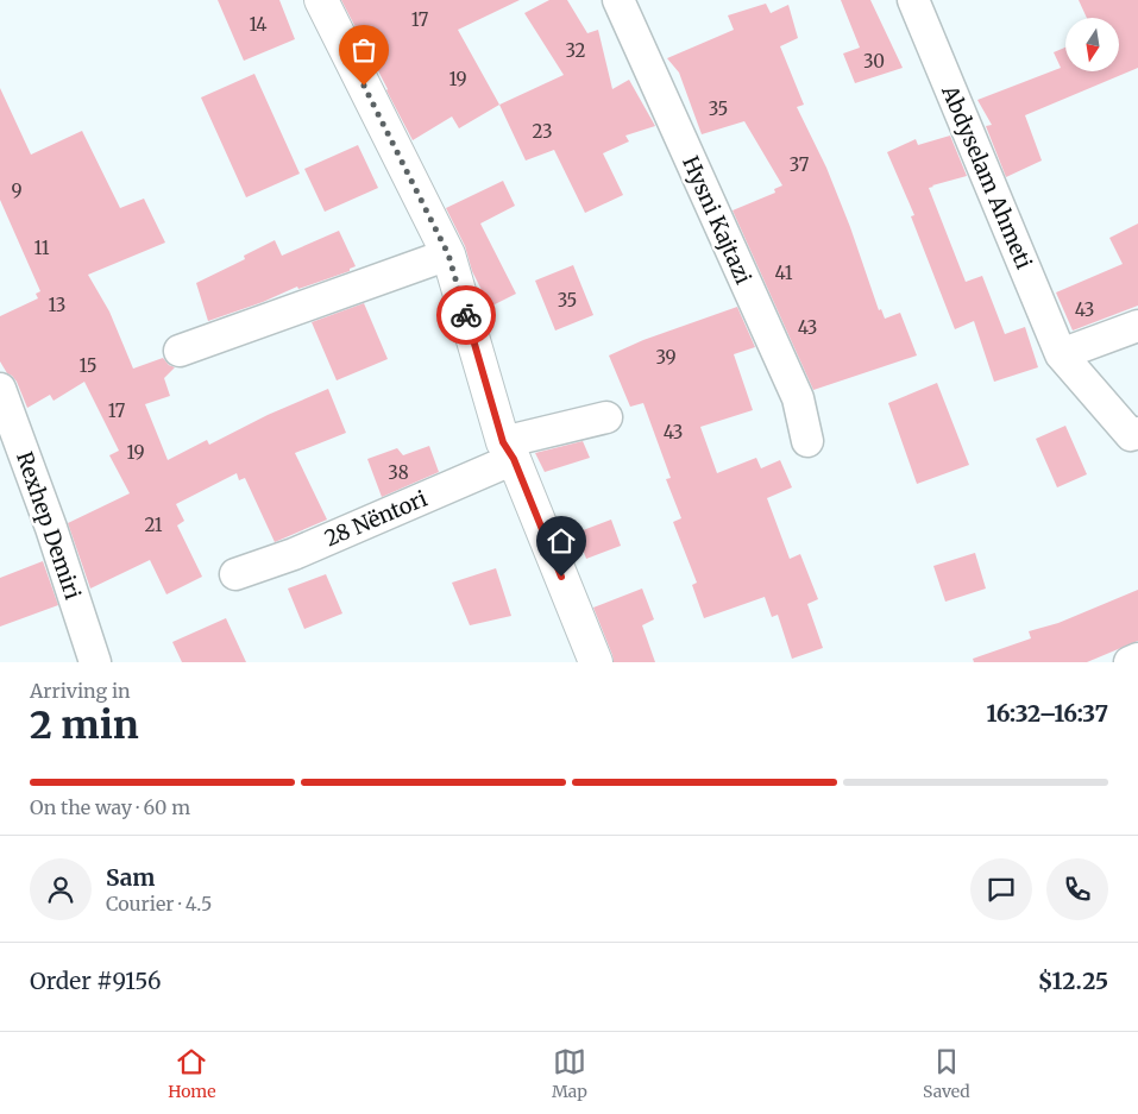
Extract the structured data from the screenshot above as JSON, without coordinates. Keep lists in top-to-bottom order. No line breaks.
{"streets":{"street":["Abdyselam Ahmeti","Hysni Kajtazi","28 Nëntori","Rexhep Demiri"]},"house_numbers":["17","14","32","30","19","35","23","37","9","11","41","35","13","43","43","39","15","17","43","19","38","21"],"north":"bottom","page":{"heading":["2 min","Arriving in","16:32–16:37"],"panel":["Sam","Courier · 4.5","Order #9156","$12.25"],"bar":"On the way · 60 m","tabs":["Home","Map","Saved"]}}
